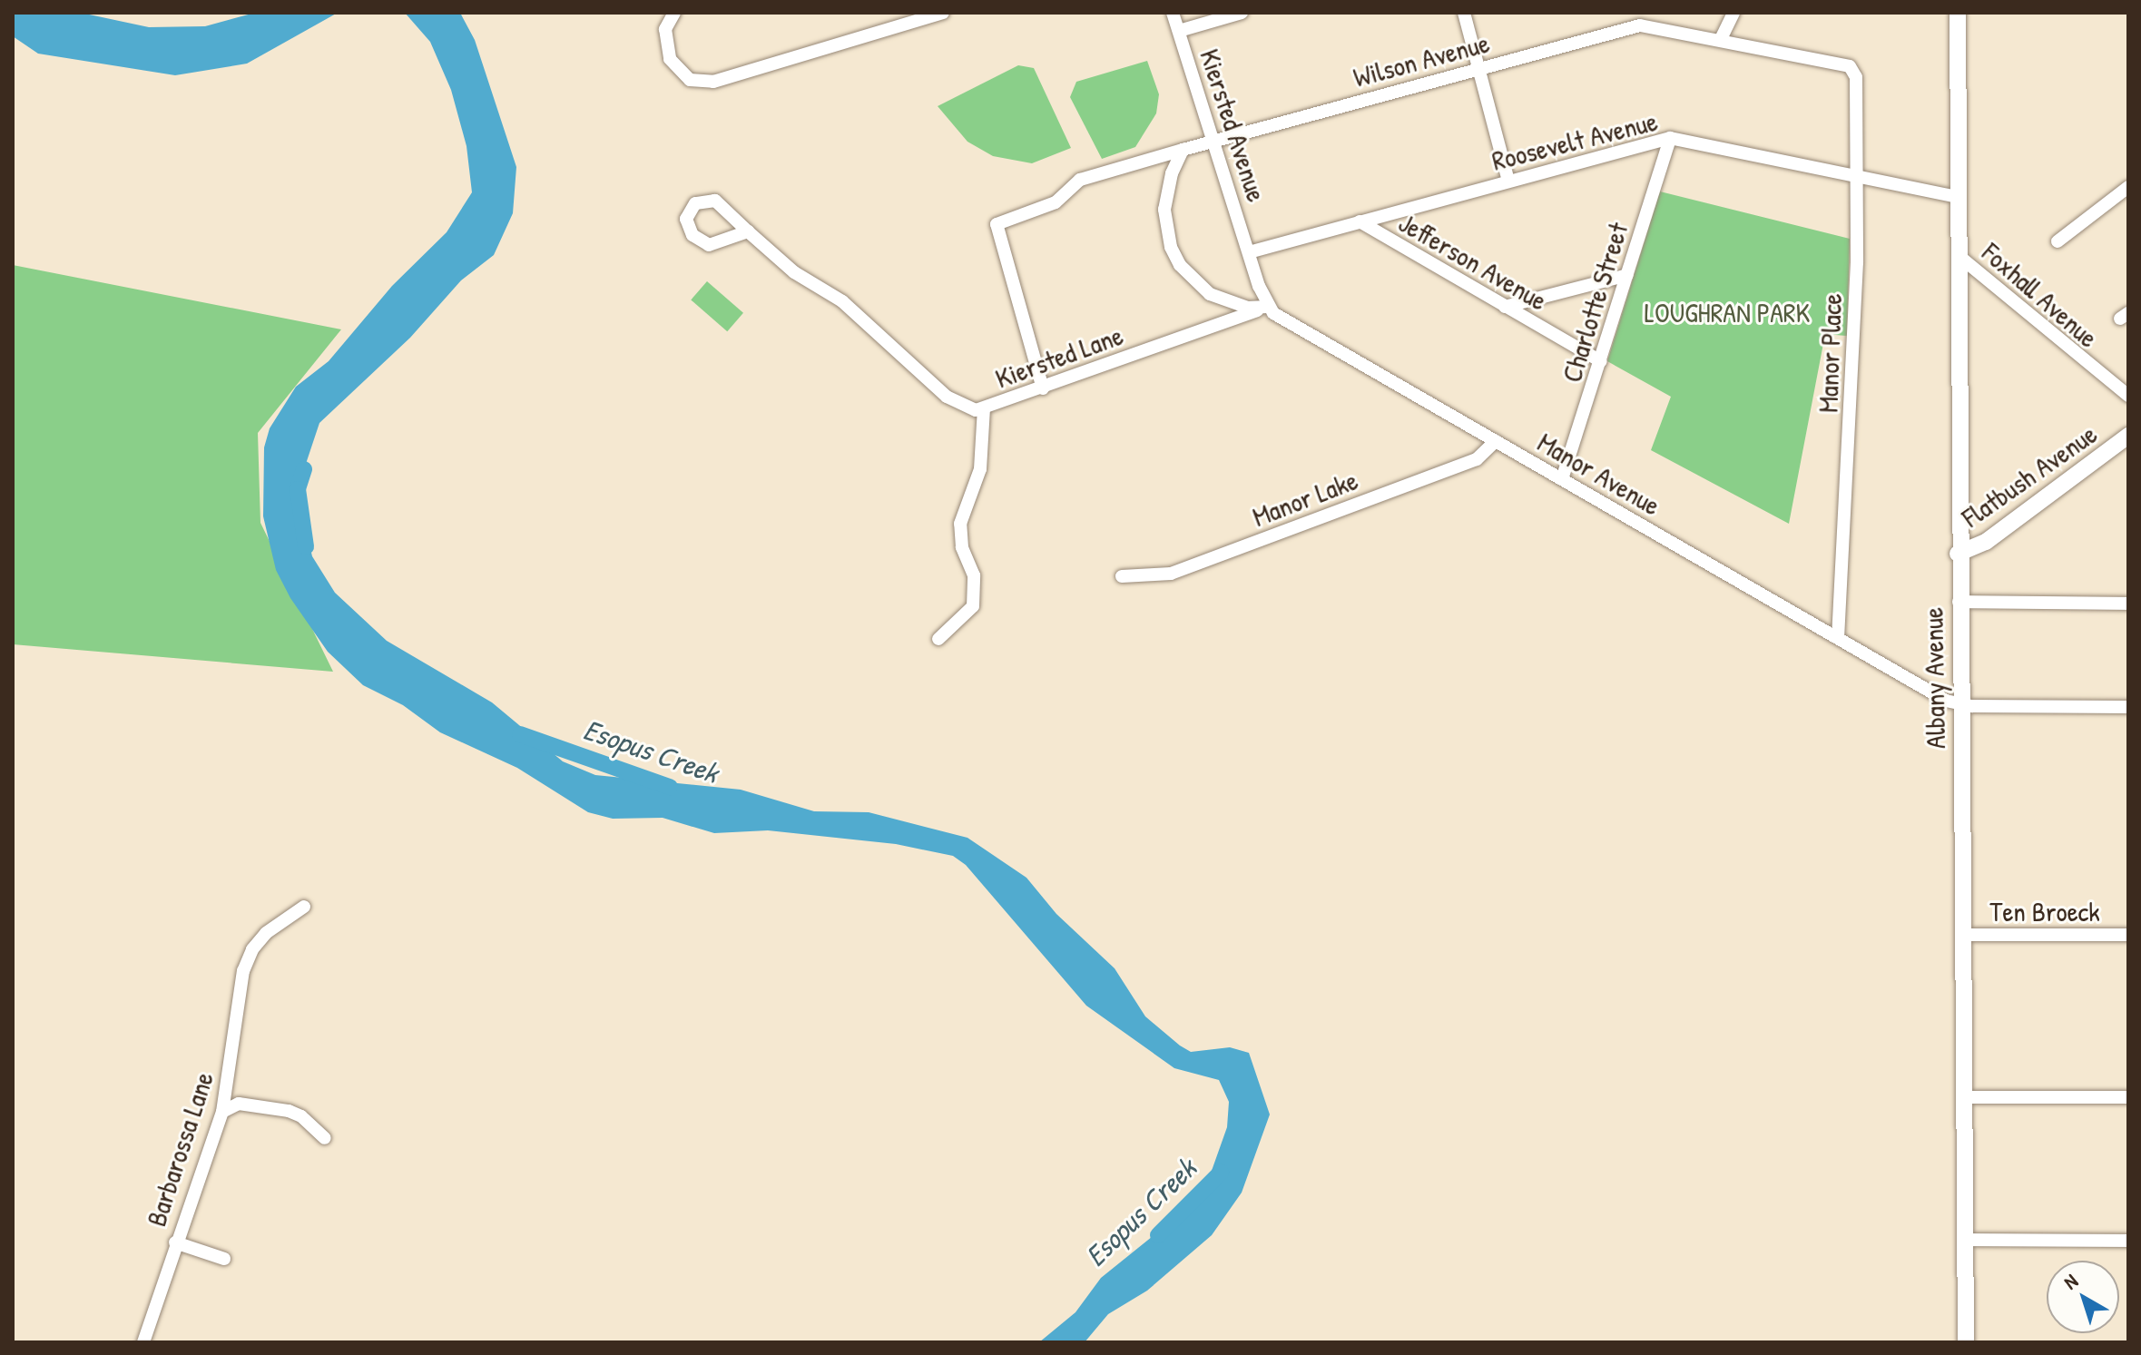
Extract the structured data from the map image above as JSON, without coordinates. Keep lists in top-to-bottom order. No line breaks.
{"streets":{"main road":["Flatbush Avenue","Albany Avenue"],"street":["Wilson Avenue","Kiersted Avenue","Roosevelt Avenue","Jefferson Avenue","Foxhall Avenue","Charlotte Street","Manor Place","Kiersted Lane","Manor Avenue","Manor Lake","Ten Broeck","Barbarossa Lane"]},"crossings":[["Wilson Avenue","Kiersted Avenue"],["Wilson Avenue","Manor Place"],["Wilson Avenue","Kiersted Lane"],["Kiersted Avenue","Roosevelt Avenue"],["Roosevelt Avenue","Jefferson Avenue"],["Roosevelt Avenue","Charlotte Street"],["Roosevelt Avenue","Manor Place"],["Roosevelt Avenue","Albany Avenue"],["Jefferson Avenue","Charlotte Street"],["Foxhall Avenue","Albany Avenue"],["Charlotte Street","Manor Avenue"],["Manor Place","Manor Avenue"],["Kiersted Lane","Manor Avenue"],["Manor Avenue","Manor Lake"],["Manor Avenue","Albany Avenue"],["Flatbush Avenue","Albany Avenue"],["Albany Avenue","Ten Broeck"]],"water":["Esopus Creek"],"parks":["LOUGHRAN PARK"],"north":"top left"}
